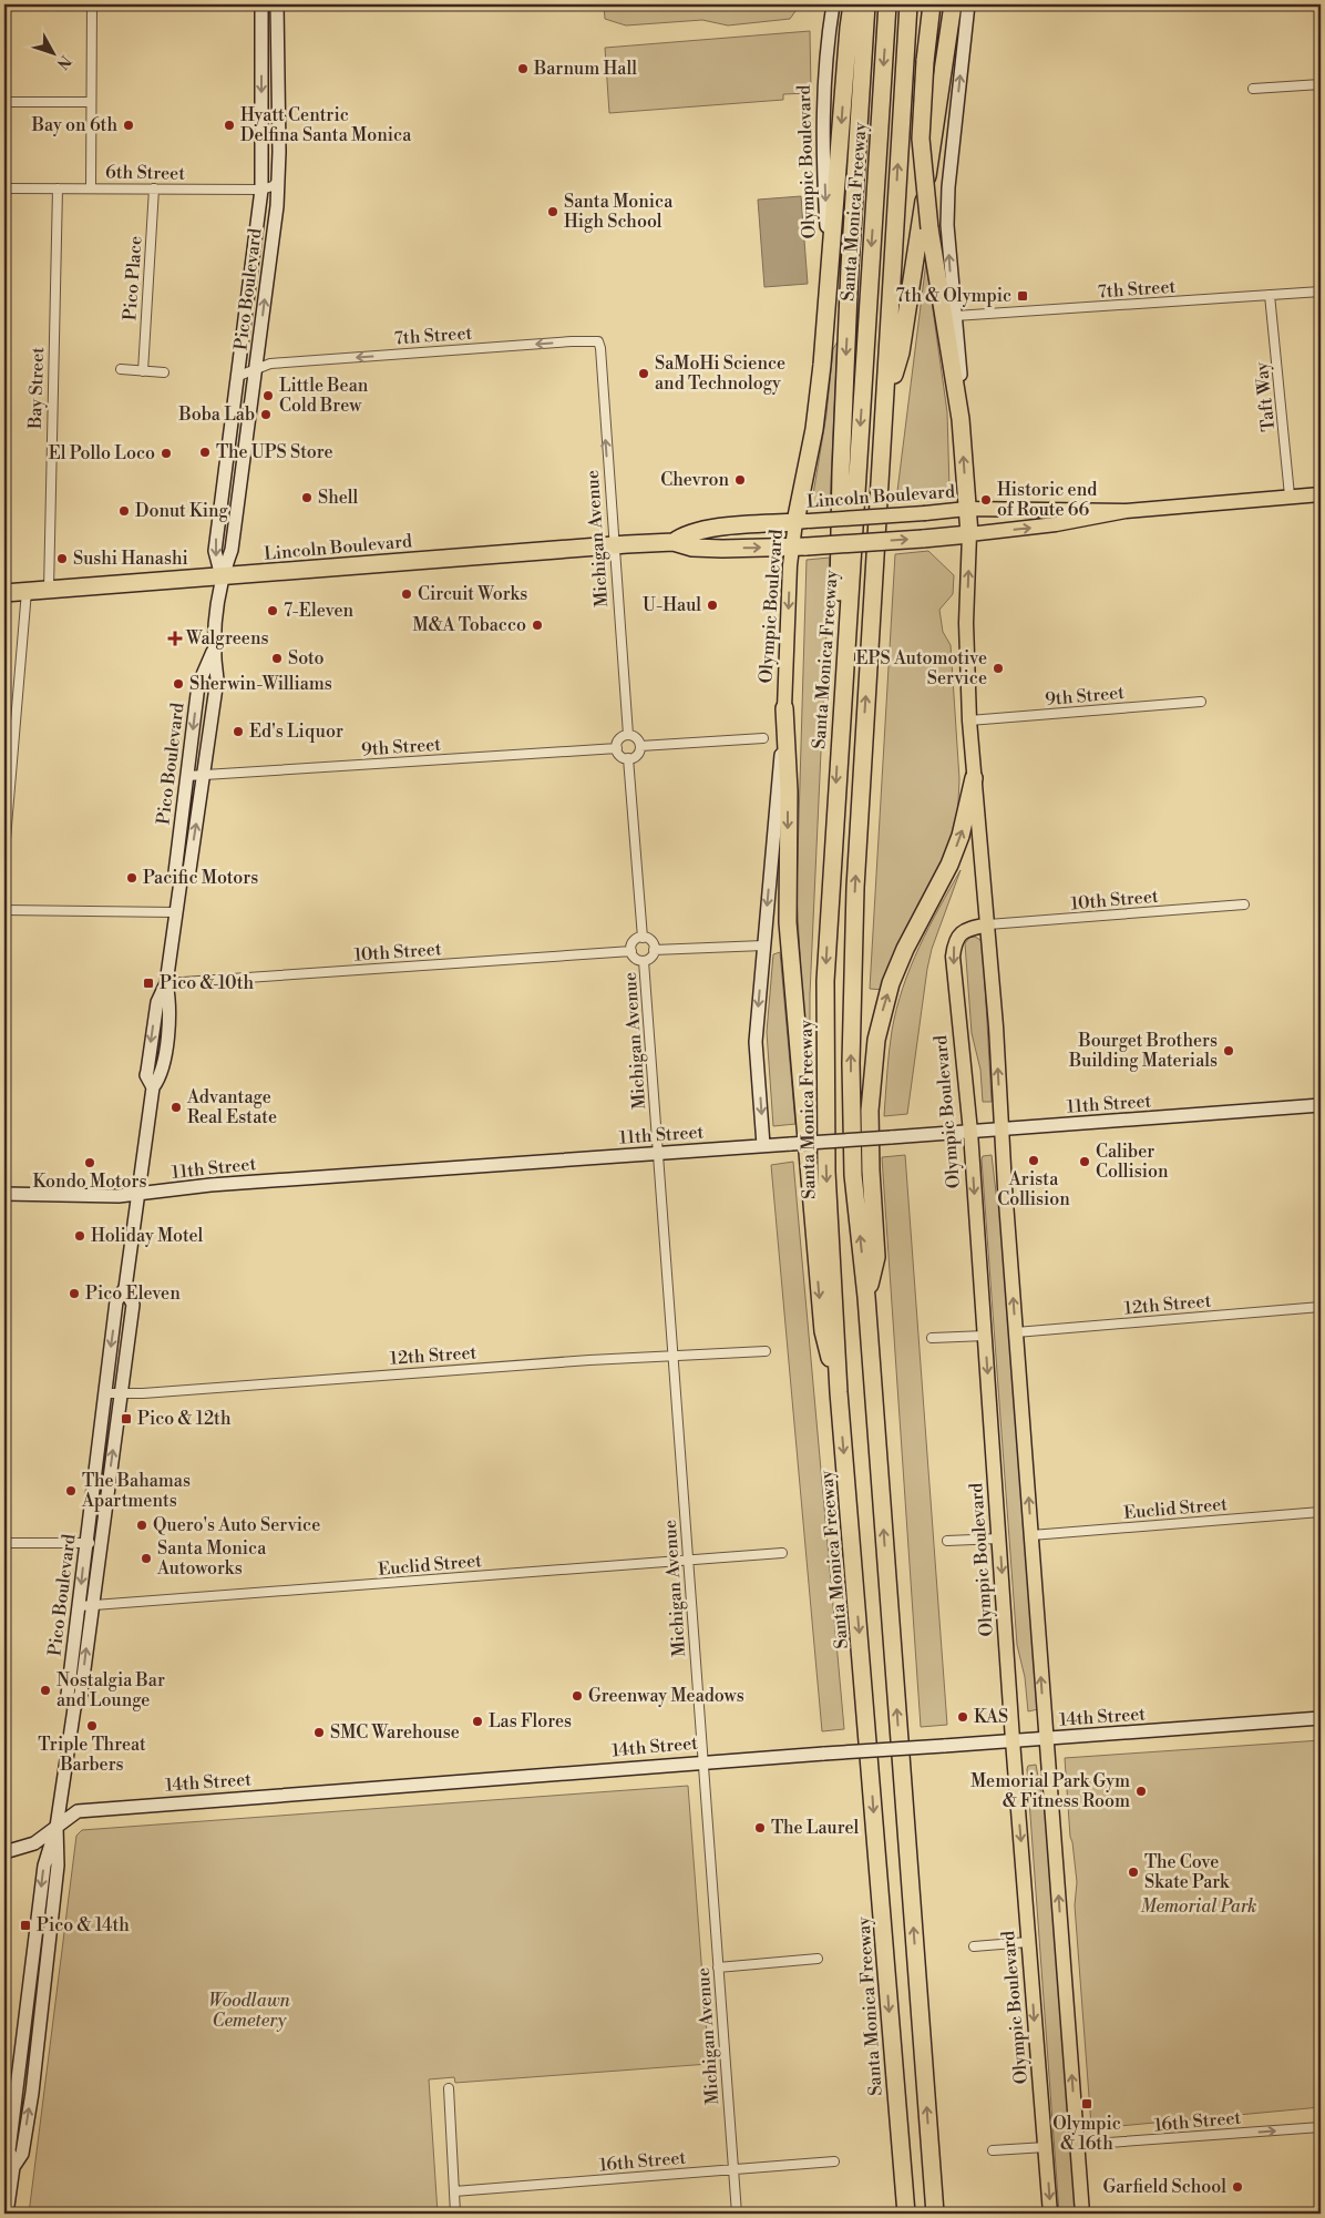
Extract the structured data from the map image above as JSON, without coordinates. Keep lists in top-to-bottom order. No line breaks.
{"streets":{"highway":["Olympic Boulevard","Santa Monica Freeway","Lincoln Boulevard"],"main road":["Pico Boulevard","11th Street","14th Street"],"street":["6th Street","Pico Place","7th Street","Bay Street","Taft Way","Michigan Avenue","9th Street","10th Street","12th Street","Euclid Street","16th Street"]},"crossings":[["Olympic Boulevard","Lincoln Boulevard"],["Olympic Boulevard","10th Street"],["Olympic Boulevard","11th Street"],["Olympic Boulevard","14th Street"],["6th Street","Pico Place"],["6th Street","Pico Boulevard"],["6th Street","Bay Street"],["Pico Boulevard","7th Street"],["Pico Boulevard","Lincoln Boulevard"],["Pico Boulevard","9th Street"],["Pico Boulevard","10th Street"],["Pico Boulevard","11th Street"],["Pico Boulevard","12th Street"],["Pico Boulevard","Euclid Street"],["Pico Boulevard","14th Street"],["7th Street","Taft Way"],["7th Street","Michigan Avenue"],["Bay Street","Lincoln Boulevard"],["Taft Way","Lincoln Boulevard"],["Lincoln Boulevard","Michigan Avenue"],["Michigan Avenue","9th Street"],["Michigan Avenue","10th Street"],["Michigan Avenue","11th Street"],["Michigan Avenue","12th Street"],["Michigan Avenue","Euclid Street"],["Michigan Avenue","14th Street"],["Michigan Avenue","16th Street"]],"one_way":["7th Street","16th Street"],"parks":["Memorial Park","Woodlawn Cemetery"],"places":{"other":["Barnum Hall","Bay on 6th","Hyatt Centric Delfina Santa Monica","Santa Monica High School","SaMoHi Science and Technology","Little Bean Cold Brew","Boba Lab","The UPS Store","El Pollo Loco","Chevron","Shell","Historic end of Route 66","Donut King","Sushi Hanashi","Circuit Works","U-Haul","7-Eleven","M&A Tobacco","Soto","EPS Automotive Service","Sherwin-Williams","Ed's Liquor","Pacific Motors","Bourget Brothers Building Materials","Advantage Real Estate","Arista Collision","Caliber Collision","Kondo Motors","Holiday Motel","Pico Eleven","The Bahamas Apartments","Quero's Auto Service","Santa Monica Autoworks","Nostalgia Bar and Lounge","Greenway Meadows","KAS","Las Flores","Triple Threat Barbers","SMC Warehouse","Memorial Park Gym & Fitness Room","The Laurel","The Cove Skate Park","Garfield School"],"transit":["7th & Olympic","Pico & 10th","Pico & 12th","Pico & 14th","Olympic & 16th"],"health":["Walgreens"]},"north":"bottom right"}
